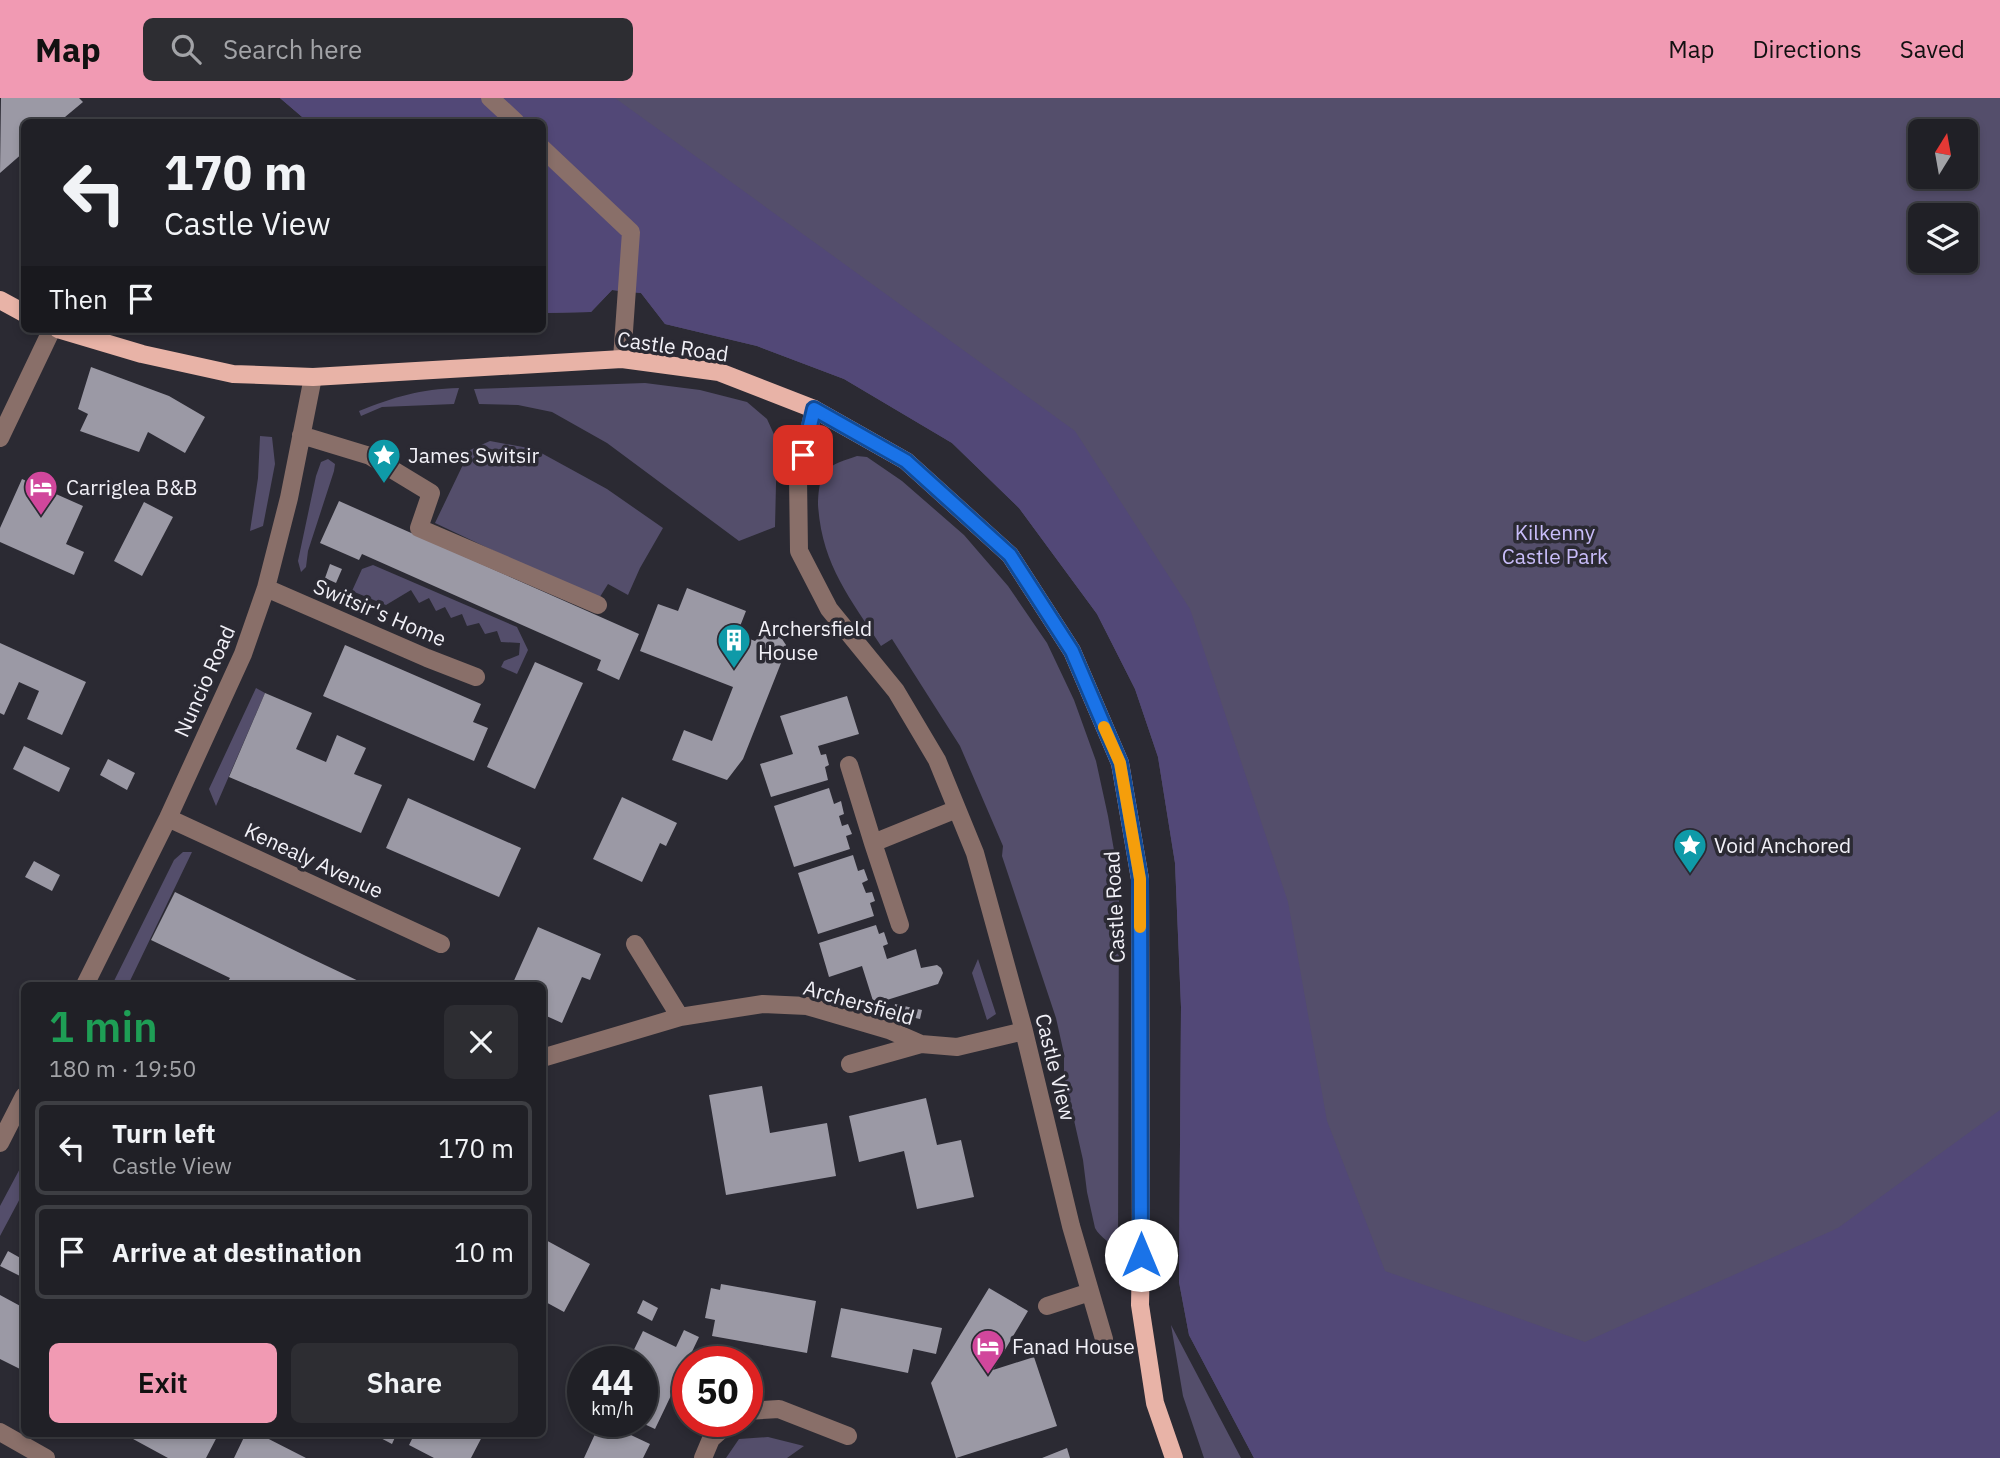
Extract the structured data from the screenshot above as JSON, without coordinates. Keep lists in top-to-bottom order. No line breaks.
{"streets":{"main road":["Castle Road"],"street":["Switsir's Home","Nuncio Road","Kenealy Avenue","Archersfield","Castle View"]},"crossings":[["Castle Road","Nuncio Road"],["Castle Road","Castle View"],["Switsir's Home","Nuncio Road"],["Nuncio Road","Kenealy Avenue"],["Archersfield","Castle View"]],"parks":["Kilkenny Castle Park"],"places":{"place":["James Switsir","Void Anchored"],"hotel":["Carriglea B&B","Fanad House"],"building":["Archersfield House"]},"north":"top","page":{"header":"Map","search":"Search here","nav":["Map","Directions","Saved"],"turn":["170 m","Castle View"],"then":"Then","heading":["1 min","180 m · 19:50"],"list":[{"name":"Turn left","note":"Castle View","value":"170 m"},{"name":"Arrive at destination","value":"10 m"}],"buttons":["Exit","Share"],"speed":"44 km/h","limit":"50"}}
